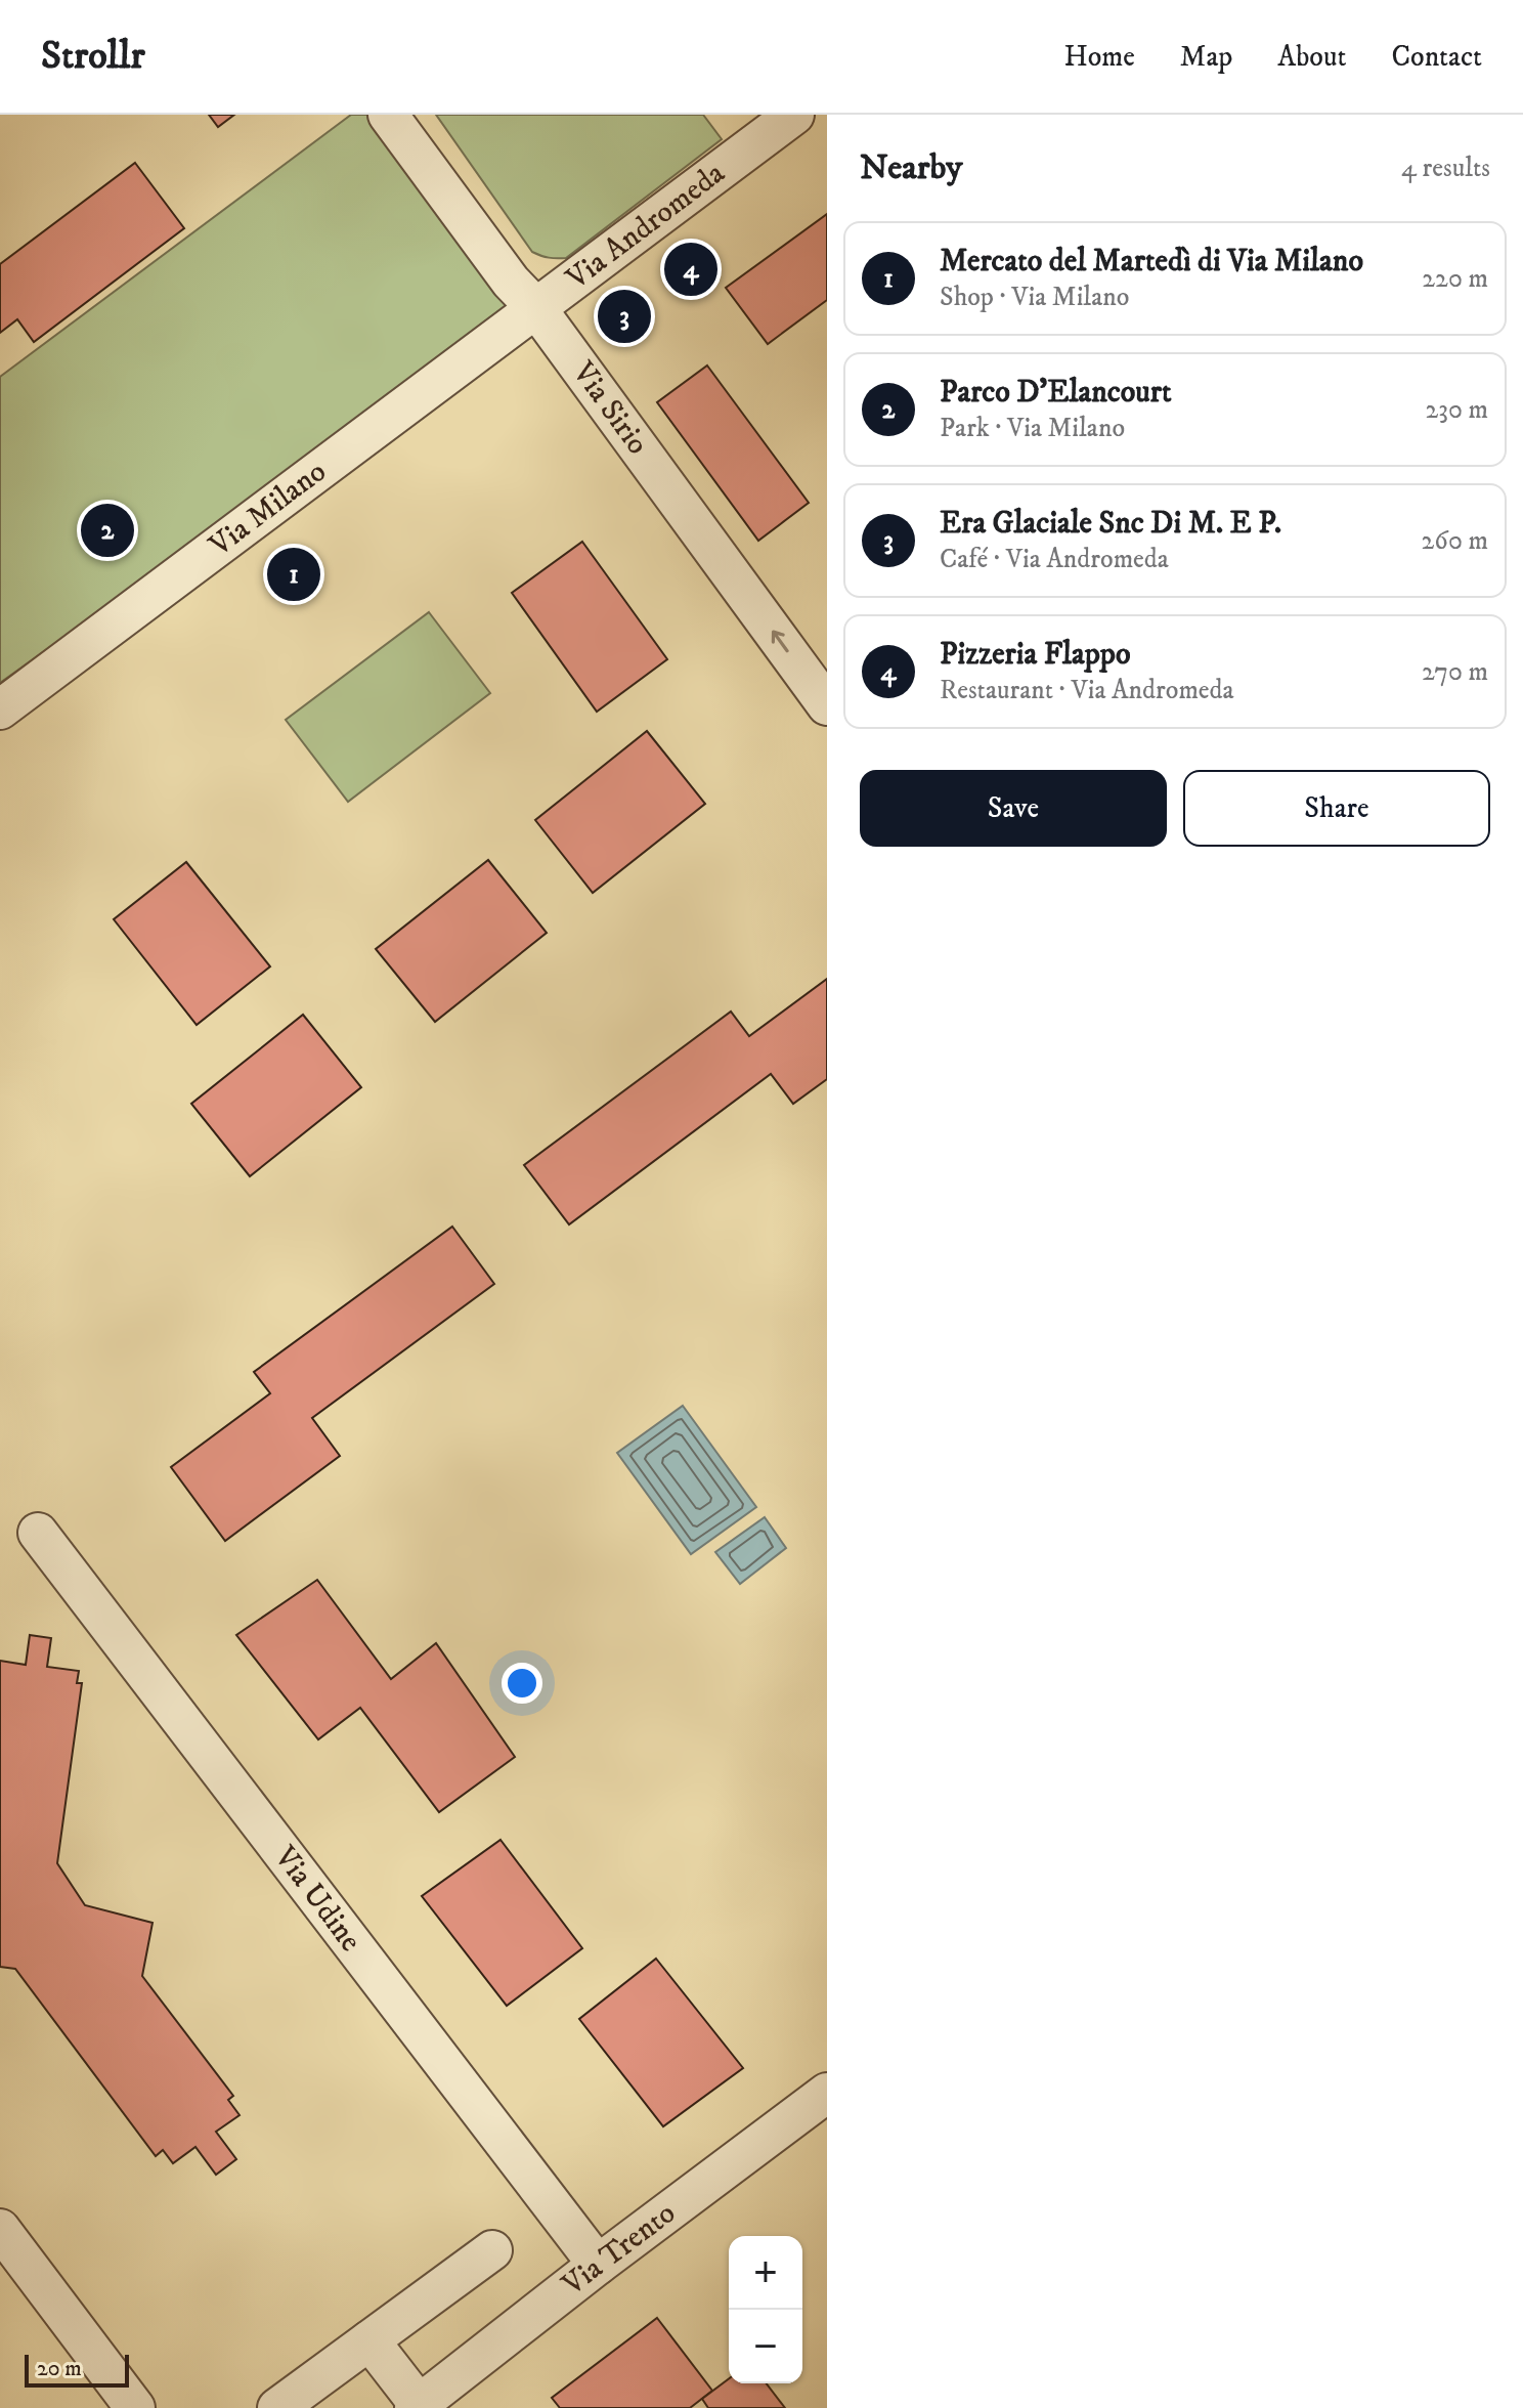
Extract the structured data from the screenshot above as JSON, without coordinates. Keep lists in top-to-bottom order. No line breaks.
{"streets":{"street":["Via Andromeda","Via Sirio","Via Milano","Via Udine","Via Trento"]},"crossings":[["Via Andromeda","Via Sirio"],["Via Andromeda","Via Milano"],["Via Sirio","Via Milano"],["Via Udine","Via Trento"]],"one_way":["Via Sirio"],"scale_bar":"20 m","page":{"header":"Strollr","nav":["Home","Map","About","Contact"],"heading":["Nearby","4 results"],"list":[{"mark":"1","name":"Mercato del Martedì di Via Milano","note":"Shop · Via Milano","value":"220 m"},{"mark":"2","name":"Parco D'Elancourt","note":"Park · Via Milano","value":"230 m"},{"mark":"3","name":"Era Glaciale Snc Di M. E P.","note":"Café · Via Andromeda","value":"260 m"},{"mark":"4","name":"Pizzeria Flappo","note":"Restaurant · Via Andromeda","value":"270 m"}],"pins":["4","3","2","1"],"buttons":["Save","Share"],"map_buttons":["+","−"],"scale":"20 m"}}
